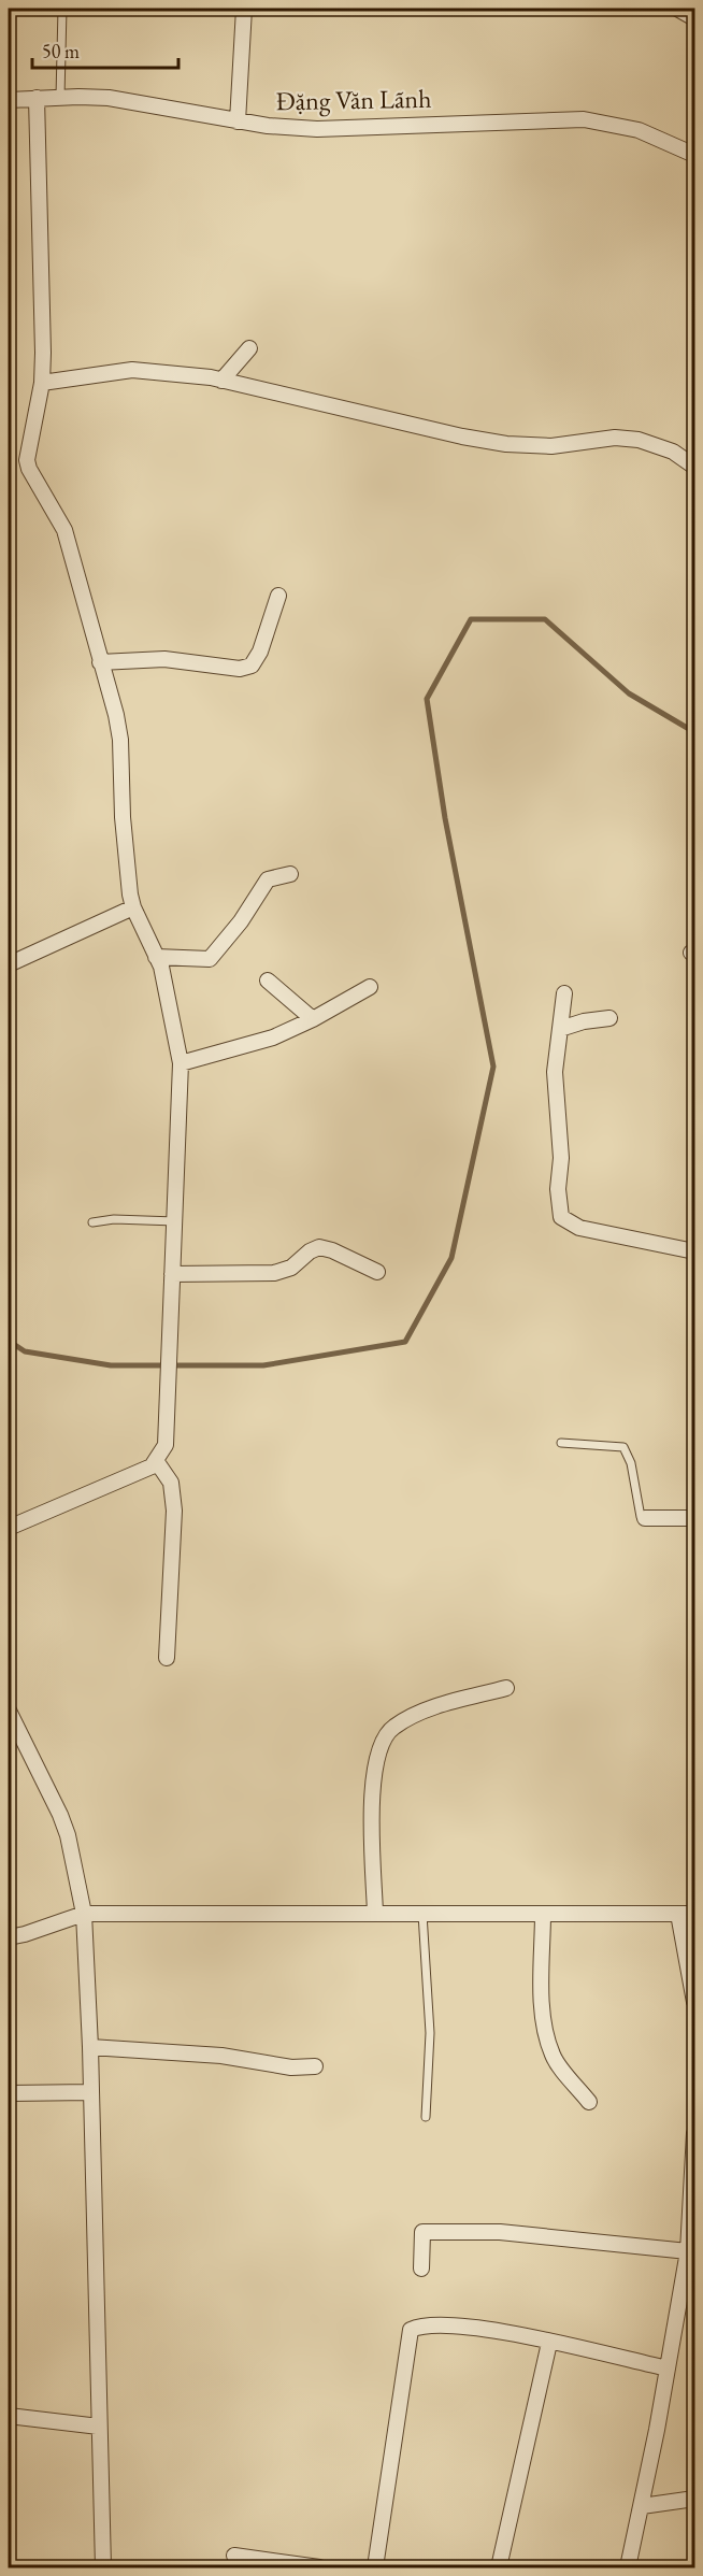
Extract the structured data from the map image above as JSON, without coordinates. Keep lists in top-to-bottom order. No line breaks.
{"streets":{"street":["Đặng Văn Lãnh"]},"scale_bar":"50 m"}
